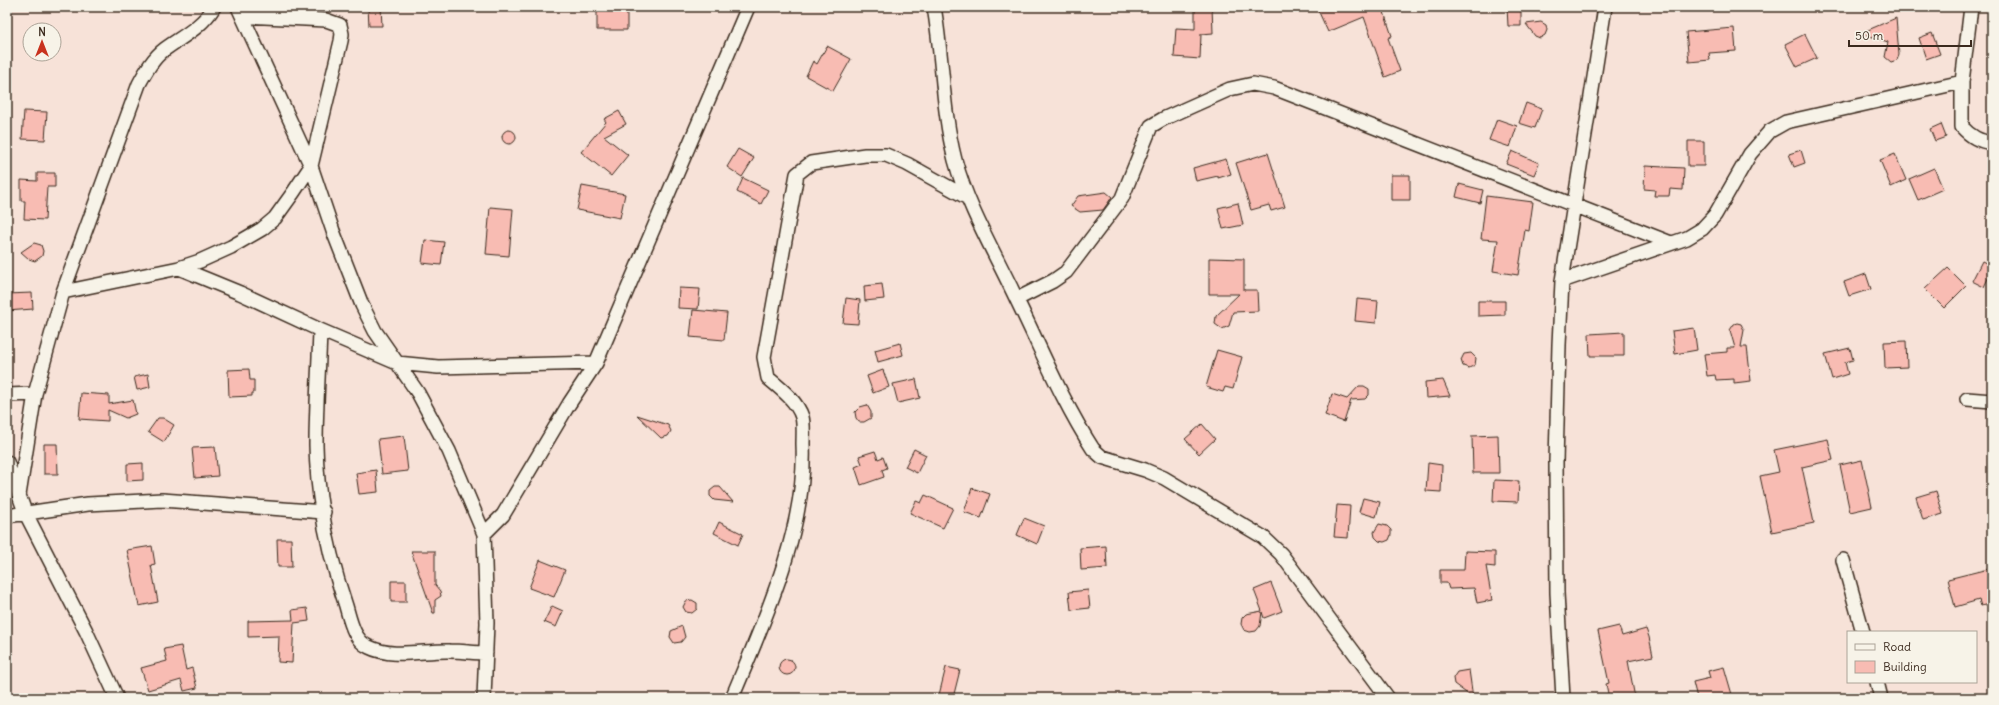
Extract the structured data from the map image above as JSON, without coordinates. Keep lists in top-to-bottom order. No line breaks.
{"legend":["Road","Building"],"scale_bar":"50 m","north":"top"}
